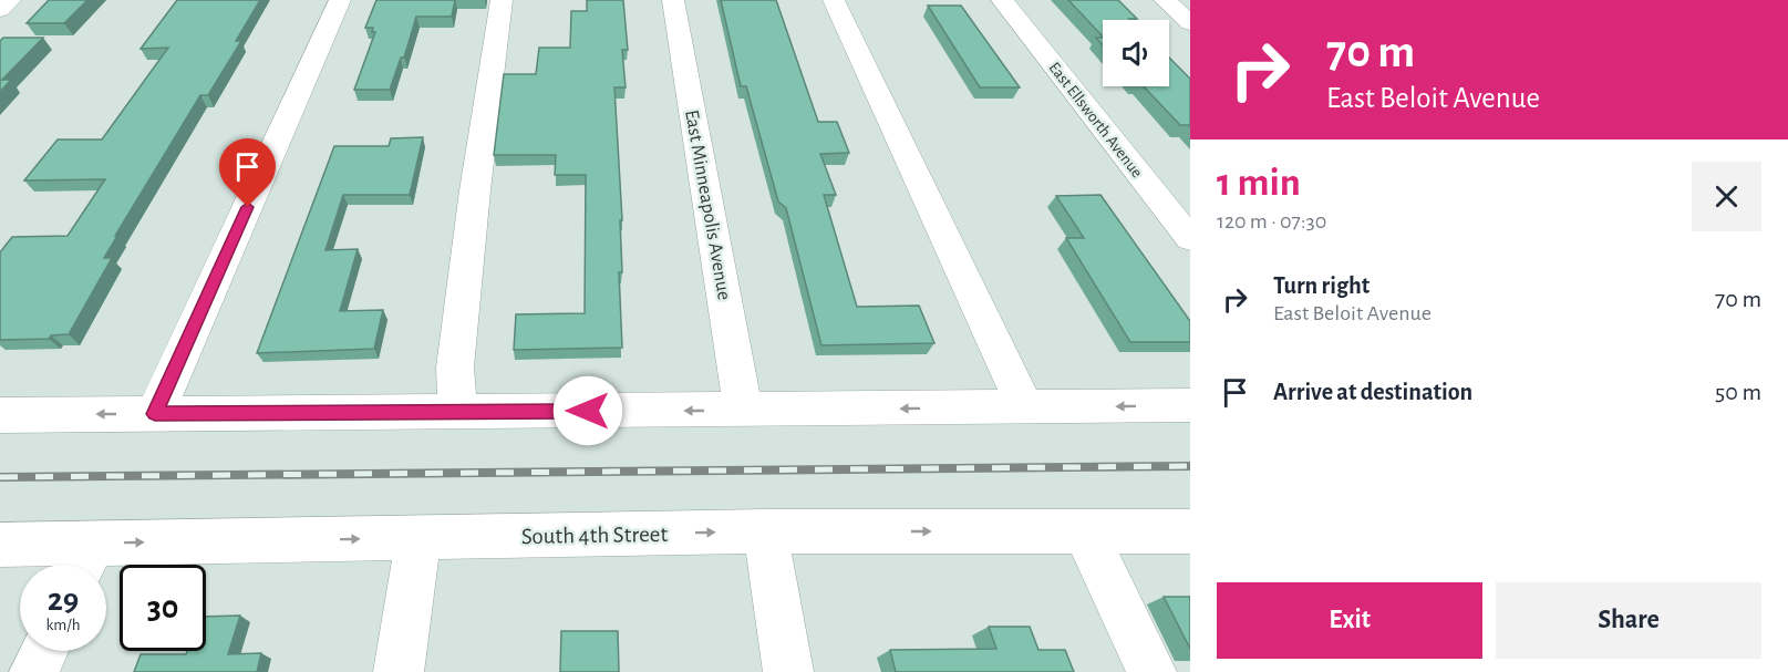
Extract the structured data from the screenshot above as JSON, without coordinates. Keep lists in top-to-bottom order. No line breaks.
{"streets":{"street":["East Ellsworth Avenue","East Minneapolis Avenue","South 4th Street"]},"page":{"turn":["70 m","East Beloit Avenue"],"heading":["1 min","120 m · 07:30"],"list":[{"name":"Turn right","note":"East Beloit Avenue","value":"70 m"},{"name":"Arrive at destination","value":"50 m"}],"speed":"29 km/h","limit":"30","buttons":["Exit","Share"]}}
